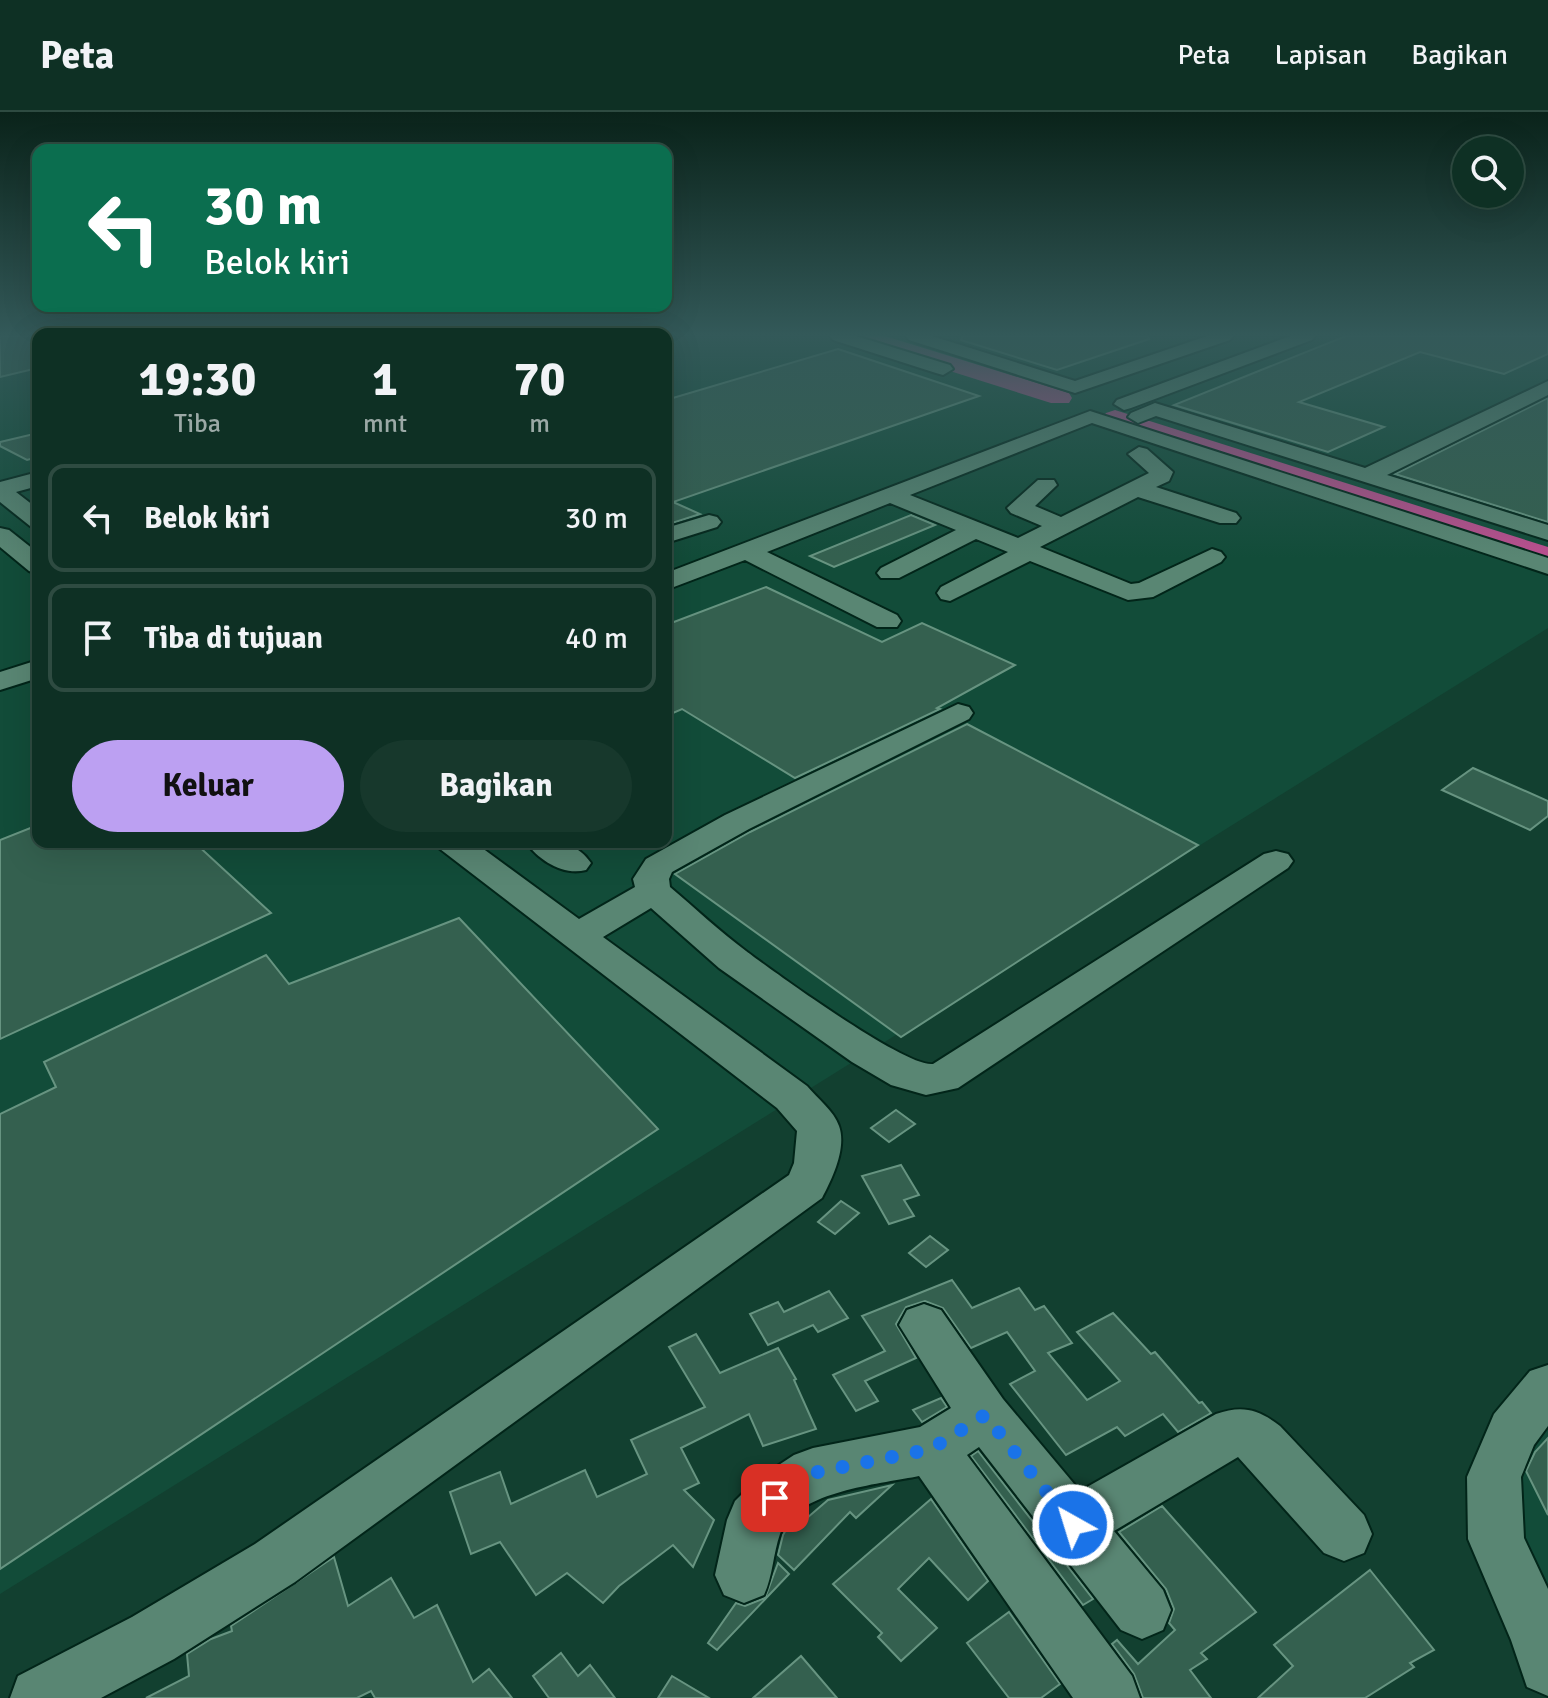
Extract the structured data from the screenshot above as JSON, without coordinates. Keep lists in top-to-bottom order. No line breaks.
{"page":{"header":"Peta","nav":["Peta","Lapisan","Bagikan"],"turn":["30 m","Belok kiri"],"eta":["19:30","Tiba","1","mnt","70","m"],"list":[{"name":"Belok kiri","value":"30 m"},{"name":"Tiba di tujuan","value":"40 m"}],"buttons":["Keluar","Bagikan"]}}
